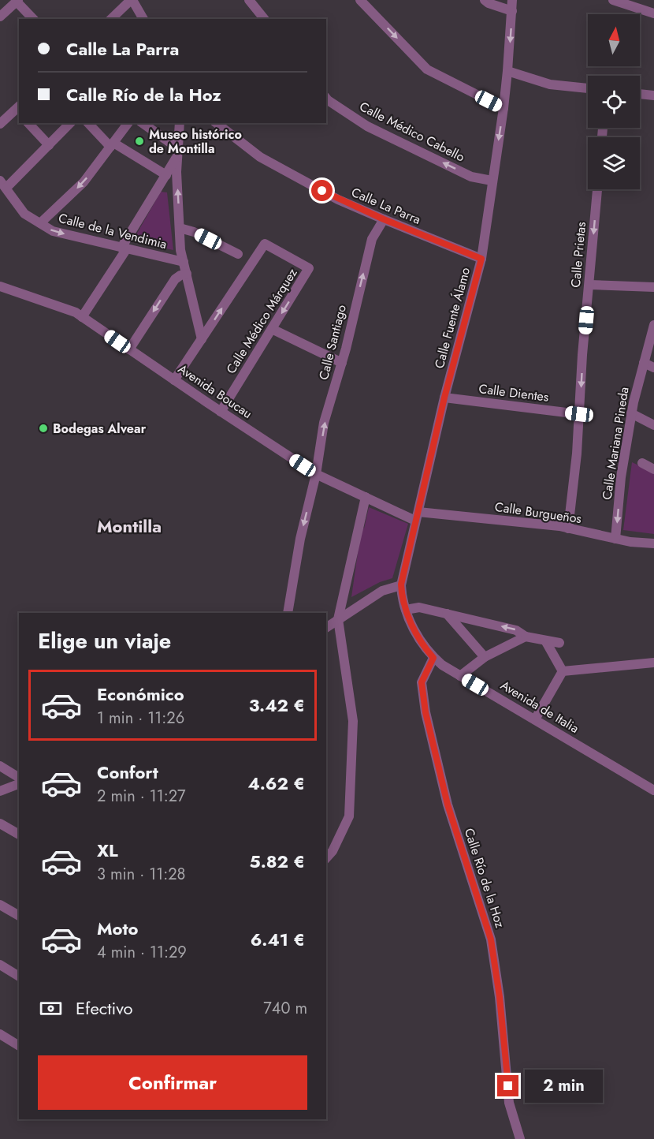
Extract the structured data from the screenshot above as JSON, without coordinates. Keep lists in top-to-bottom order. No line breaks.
{"streets":{"street":["Calle Médico Cabello","Calle La Parra","Calle de la Vendimia","Calle Prietas","Calle Fuente Álamo","Calle Médico Márquez","Calle Santiago","Avenida Boucau","Calle Dientes","Calle Mariana Pineda","Calle Burgueños","Avenida de Italia","Calle Río de la Hoz"]},"crossings":[["Calle Médico Cabello","Calle Fuente Álamo"],["Calle La Parra","Calle Fuente Álamo"],["Calle La Parra","Calle Santiago"],["Calle Prietas","Calle Dientes"],["Calle Prietas","Calle Burgueños"],["Calle Fuente Álamo","Avenida Boucau"],["Calle Fuente Álamo","Calle Dientes"],["Calle Fuente Álamo","Calle Burgueños"],["Calle Fuente Álamo","Avenida de Italia"],["Calle Médico Márquez","Avenida Boucau"],["Calle Santiago","Avenida Boucau"],["Avenida Boucau","Calle Burgueños"],["Avenida Boucau","Avenida de Italia"],["Calle Mariana Pineda","Calle Burgueños"],["Calle Burgueños","Avenida de Italia"],["Avenida de Italia","Calle Río de la Hoz"]],"one_way":["Calle de la Vendimia","Calle Prietas","Calle Mariana Pineda"],"districts":["Montilla"],"places":["Museo histórico de Montilla","Bodegas Alvear"],"north":"top","page":{"banner":["Calle La Parra","Calle Río de la Hoz"],"heading":"Elige un viaje","list":[{"name":"Económico","note":"1 min · 11:26","value":"3.42 €"},{"name":"Confort","note":"2 min · 11:27","value":"4.62 €"},{"name":"XL","note":"3 min · 11:28","value":"5.82 €"},{"name":"Moto","note":"4 min · 11:29","value":"6.41 €"}],"pay":["Efectivo","740 m"],"buttons":"Confirmar","bubble":"2 min"}}
